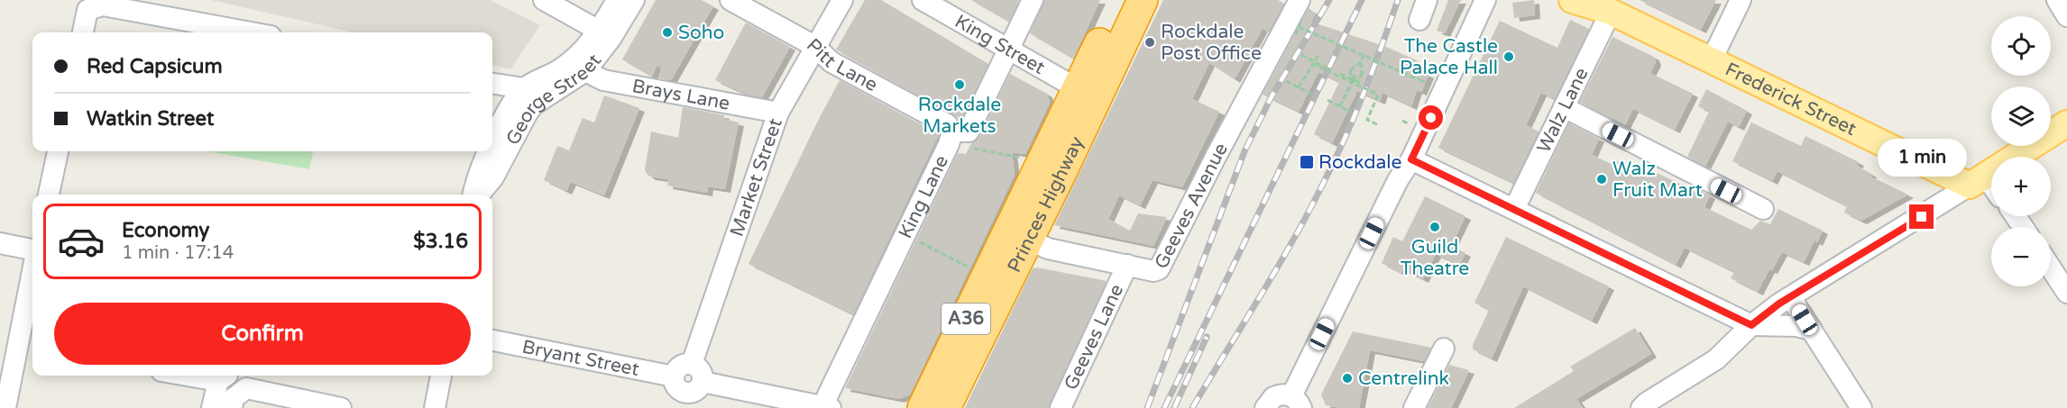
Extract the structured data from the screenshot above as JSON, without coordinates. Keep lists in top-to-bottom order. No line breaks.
{"streets":{"highway":["Princes Highway","A36"],"main road":["Frederick Street"],"street":["King Street","Pitt Lane","Brays Lane","George Street","Walz Lane","Market Street","King Lane","Geeves Avenue","Geeves Lane","Bryant Street"]},"crossings":[["King Street","King Lane"],["King Street","Princes Highway"],["Pitt Lane","Market Street"],["Pitt Lane","King Lane"],["Brays Lane","George Street"],["Brays Lane","Market Street"],["Frederick Street","Walz Lane"],["Market Street","Bryant Street"],["Geeves Avenue","Princes Highway"],["Geeves Avenue","Geeves Lane"]],"places":{"other":["Soho","Rockdale Post Office","The Castle Palace Hall","Rockdale Markets","Walz Fruit Mart","Guild Theatre","Centrelink"],"transit":["Rockdale"]},"page":{"map_buttons":["+","−"],"banner":["Red Capsicum","Watkin Street"],"bubble":"1 min","list":[{"name":"Economy","note":"1 min · 17:14","value":"$3.16"}],"buttons":"Confirm"}}
